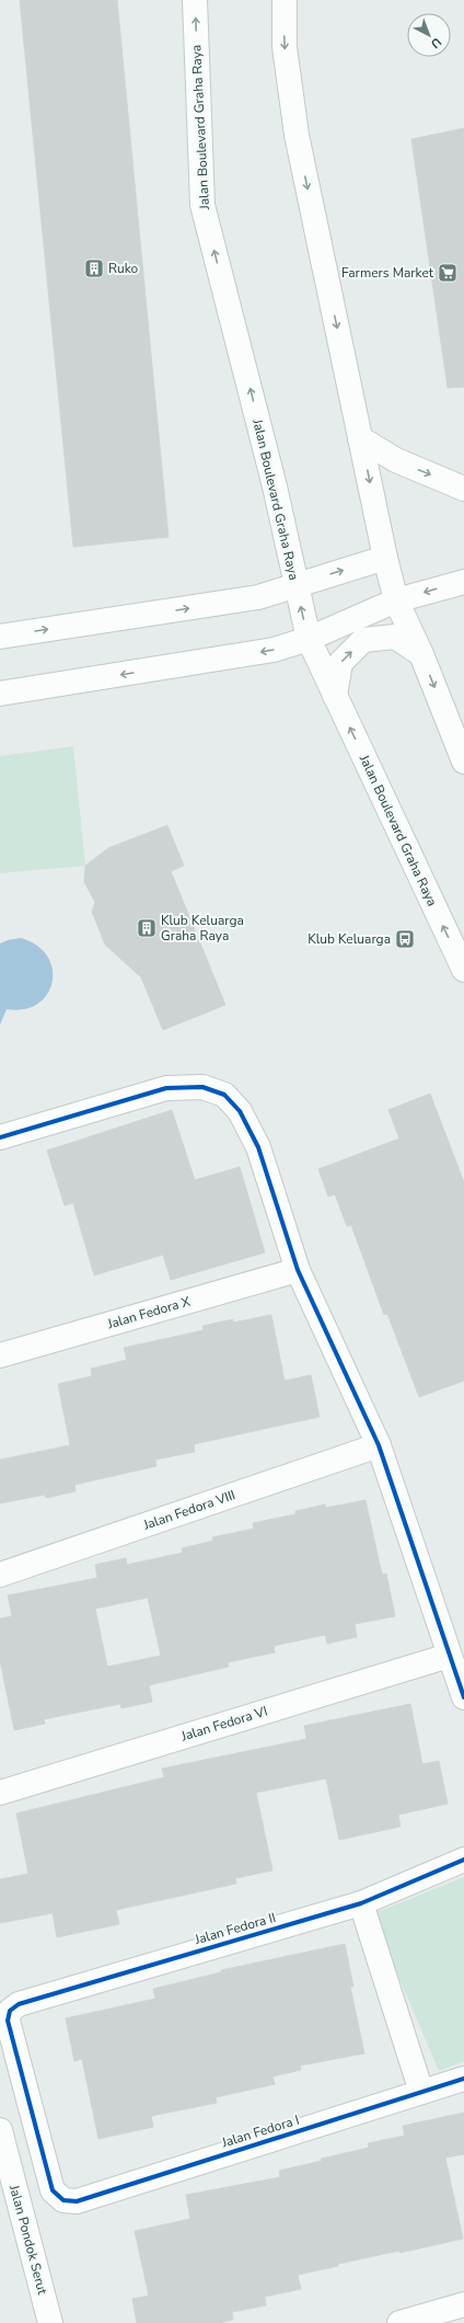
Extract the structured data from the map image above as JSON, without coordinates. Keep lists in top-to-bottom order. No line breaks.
{"streets":{"street":["Jalan Boulevard Graha Raya","Jalan Fedora X","Jalan Fedora VIII","Jalan Fedora VI","Jalan Fedora II","Jalan Fedora I","Jalan Pondok Serut"]},"crossings":[["Jalan Fedora II","Jalan Fedora I"]],"places":{"building":["Ruko","Klub Keluarga Graha Raya"],"supermarket":["Farmers Market"],"bus stop":["Klub Keluarga"]},"north":"bottom right"}
